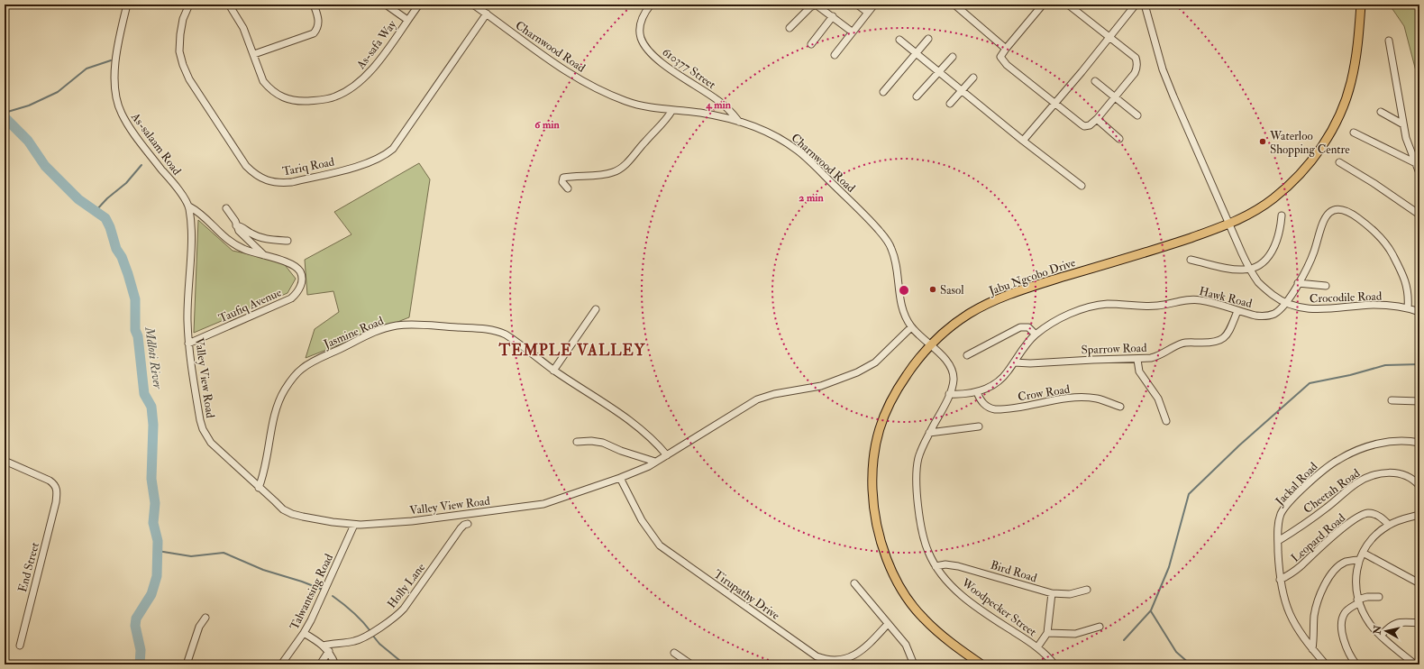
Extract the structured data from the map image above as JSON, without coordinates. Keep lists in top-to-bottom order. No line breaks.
{"streets":{"main road":["Jabu Ngcobo Drive"],"street":["As-safa Way","Charnwood Road","610377 Street","As-salaam Road","Tariq Road","Hawk Road","Crocodile Road","Taufiq Avenue","Jasmine Road","Sparrow Road","Valley View Road","Crow Road","Jackal Road","Cheetah Road","Leopard Road","End Street","Bird Road","Holly Lane","Talwantsing Road","Tirupathy Drive","Woodpecker Street"]},"crossings":[["Charnwood Road","610377 Street"],["Charnwood Road","Tariq Road"],["Charnwood Road","Jabu Ngcobo Drive"],["Charnwood Road","Valley View Road"],["Charnwood Road","Woodpecker Street"],["As-salaam Road","Taufiq Avenue"],["As-salaam Road","Valley View Road"],["Jabu Ngcobo Drive","Crocodile Road"],["Jabu Ngcobo Drive","Woodpecker Street"],["Hawk Road","Crocodile Road"],["Hawk Road","Sparrow Road"],["Hawk Road","Crow Road"],["Hawk Road","Woodpecker Street"],["Taufiq Avenue","Valley View Road"],["Jasmine Road","Valley View Road"],["Valley View Road","Talwantsing Road"],["Valley View Road","Tirupathy Drive"],["Jackal Road","Cheetah Road"],["Jackal Road","Leopard Road"],["Bird Road","Woodpecker Street"]],"districts":["TEMPLE VALLEY"],"water":["Mdloti River"],"places":["Waterloo Shopping Centre","Sasol"],"north":"left","rings":["4 min","6 min","2 min"]}
